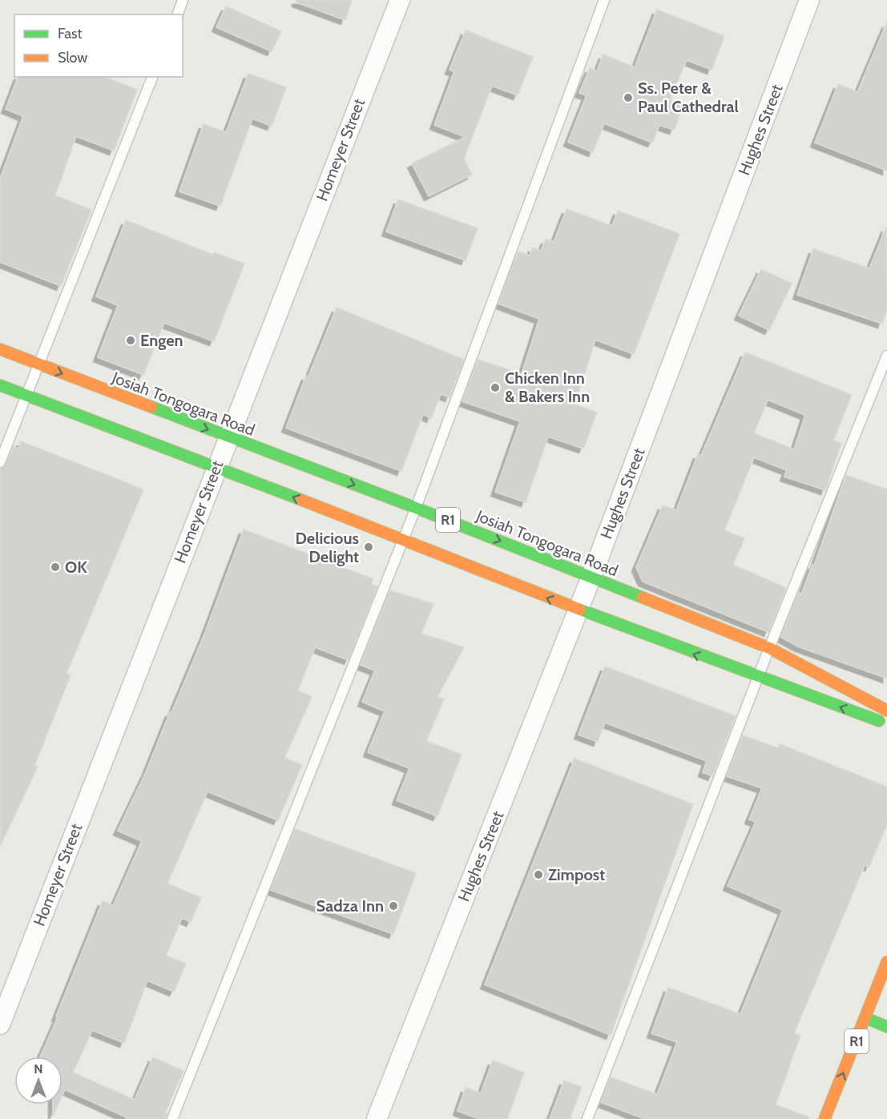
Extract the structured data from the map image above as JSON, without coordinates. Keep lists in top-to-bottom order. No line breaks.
{"streets":{"highway":["Josiah Tongogara Road","R1"],"street":["Hughes Street","Homeyer Street"]},"crossings":[["Hughes Street","Josiah Tongogara Road"],["Hughes Street","R1"],["Homeyer Street","Josiah Tongogara Road"],["Homeyer Street","R1"]],"places":["Ss. Peter & Paul Cathedral","Engen","Chicken Inn & Bakers Inn","Delicious Delight","OK","Zimpost","Sadza Inn"],"legend":["Fast","Slow"],"north":"top"}
